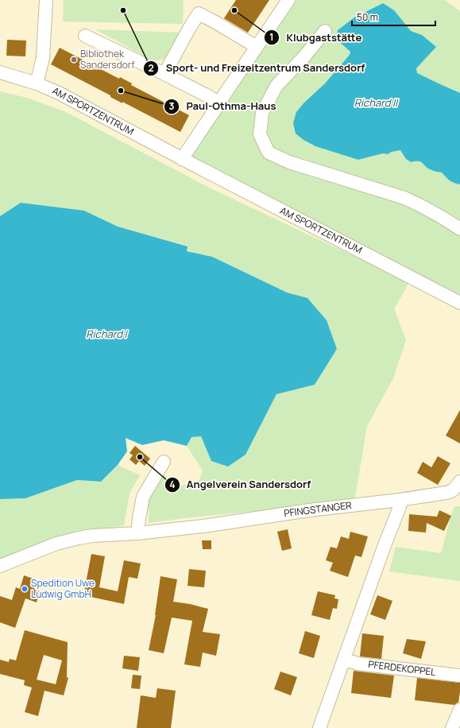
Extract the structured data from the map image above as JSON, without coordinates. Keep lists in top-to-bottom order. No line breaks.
{"streets":{"street":["AM SPORTZENTRUM","PFINGSTANGER","PFERDEKOPPEL"]},"water":["Richard II","Richard I"],"places":["Sport- und Freizeitzentrum Sandersdorf","Klubgaststätte","Bibliothek Sandersdorf","Paul-Othma-Haus","Angelverein Sandersdorf","Spedition Uwe Ludwig GmbH"],"scale_bar":"50 m"}
